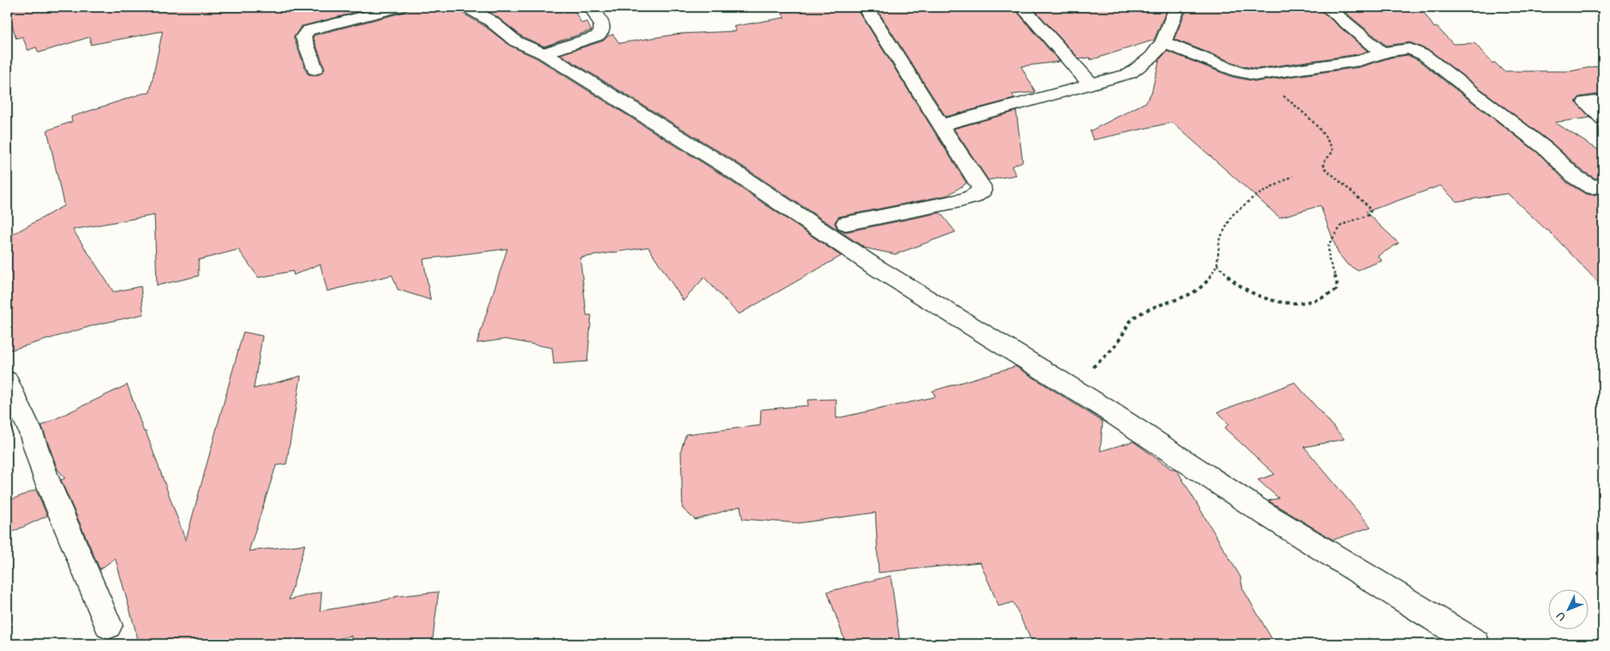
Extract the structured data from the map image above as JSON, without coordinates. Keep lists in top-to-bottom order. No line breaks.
{"north":"bottom left"}
